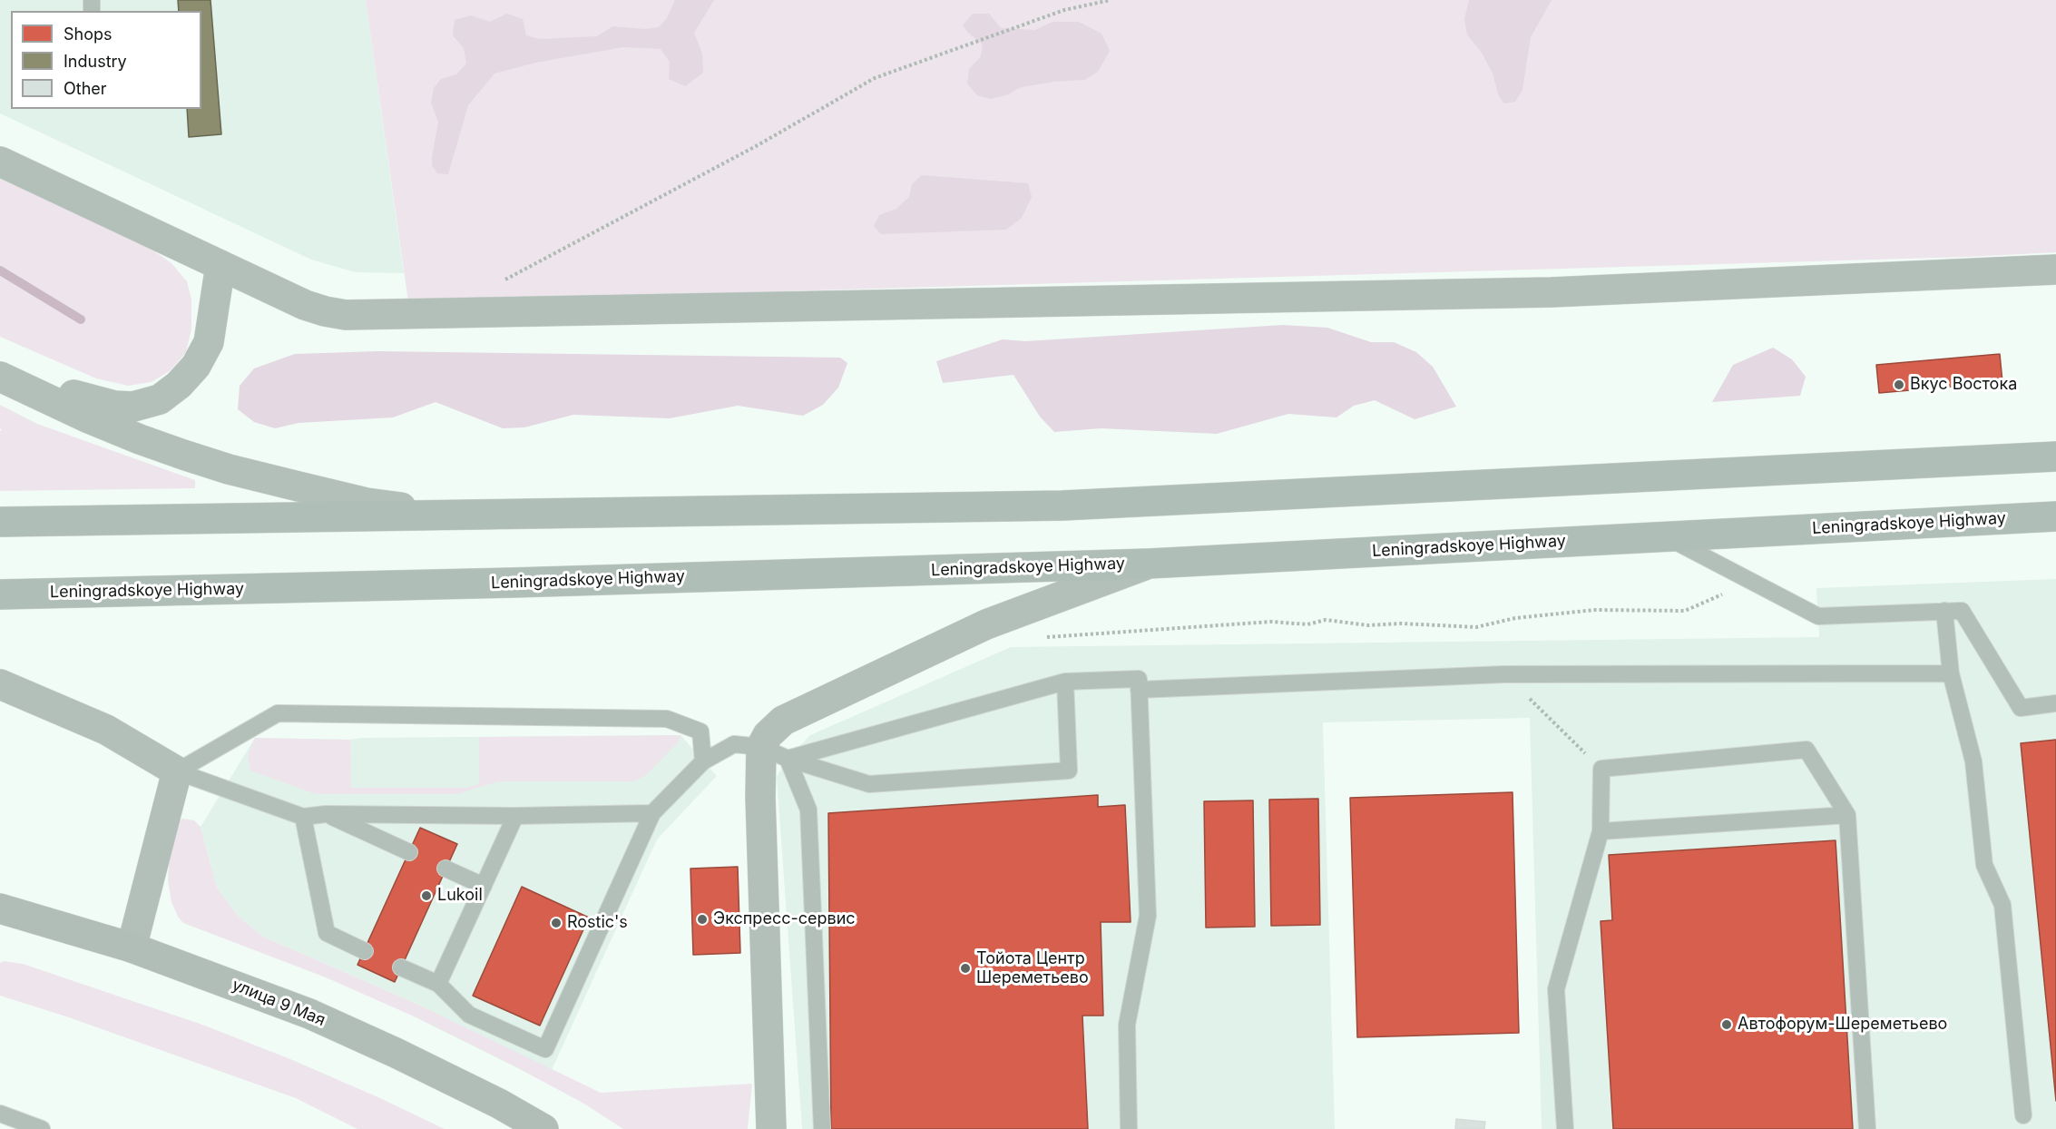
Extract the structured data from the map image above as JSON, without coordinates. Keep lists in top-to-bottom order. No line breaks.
{"streets":{"highway":["Leningradskoye Highway"],"main road":["улица 9 Мая"]},"places":["Вкус Востока","Lukoil","Экспресс-сервис","Rostic's","Тойота Центр Шереметьево","Автофорум-Шереметьево"],"legend":["Shops","Industry","Other"]}
